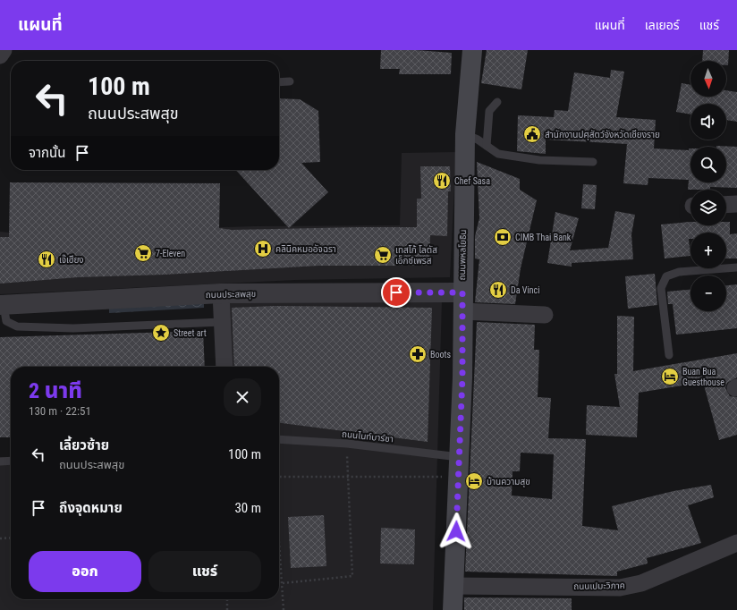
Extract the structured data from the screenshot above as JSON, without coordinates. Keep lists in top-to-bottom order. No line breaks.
{"streets":{"main road":["ถนนพหลโยธิน"],"street":["ถนนประสพสุข","ถนนเปมะวิภาค"],"lane":["ถนนไนท์บาร์ซา"]},"crossings":[["ถนนพหลโยธิน","ถนนประสพสุข"],["ถนนพหลโยธิน","ถนนไนท์บาร์ซา"],["ถนนพหลโยธิน","ถนนเปมะวิภาค"]],"places":{"public building":["สำนักงานปศุสัตว์จังหวัดเชียงราย"],"restaurant":["Chef Sasa","เจ๊เฮียง","Da Vinci"],"bank":["CIMB Thai Bank"],"hospital":["คลินิคหมออัจฉรา"],"supermarket":["7-Eleven","เทสโก้ โลตัส เอ็กซ์เพรส"],"place":["Street art"],"pharmacy":["Boots"],"hotel":["Buan Bua Guesthouse","บ้านความสุข"]},"north":"bottom","page":{"header":"แผนที่","nav":["แผนที่","เลเยอร์","แชร์"],"map_buttons":["+","−"],"turn":["100 m","ถนนประสพสุข"],"then":"จากนั้น","heading":["2 นาที","130 m · 22:51"],"list":[{"name":"เลี้ยวซ้าย","note":"ถนนประสพสุข","value":"100 m"},{"name":"ถึงจุดหมาย","value":"30 m"}],"buttons":["ออก","แชร์"]}}
